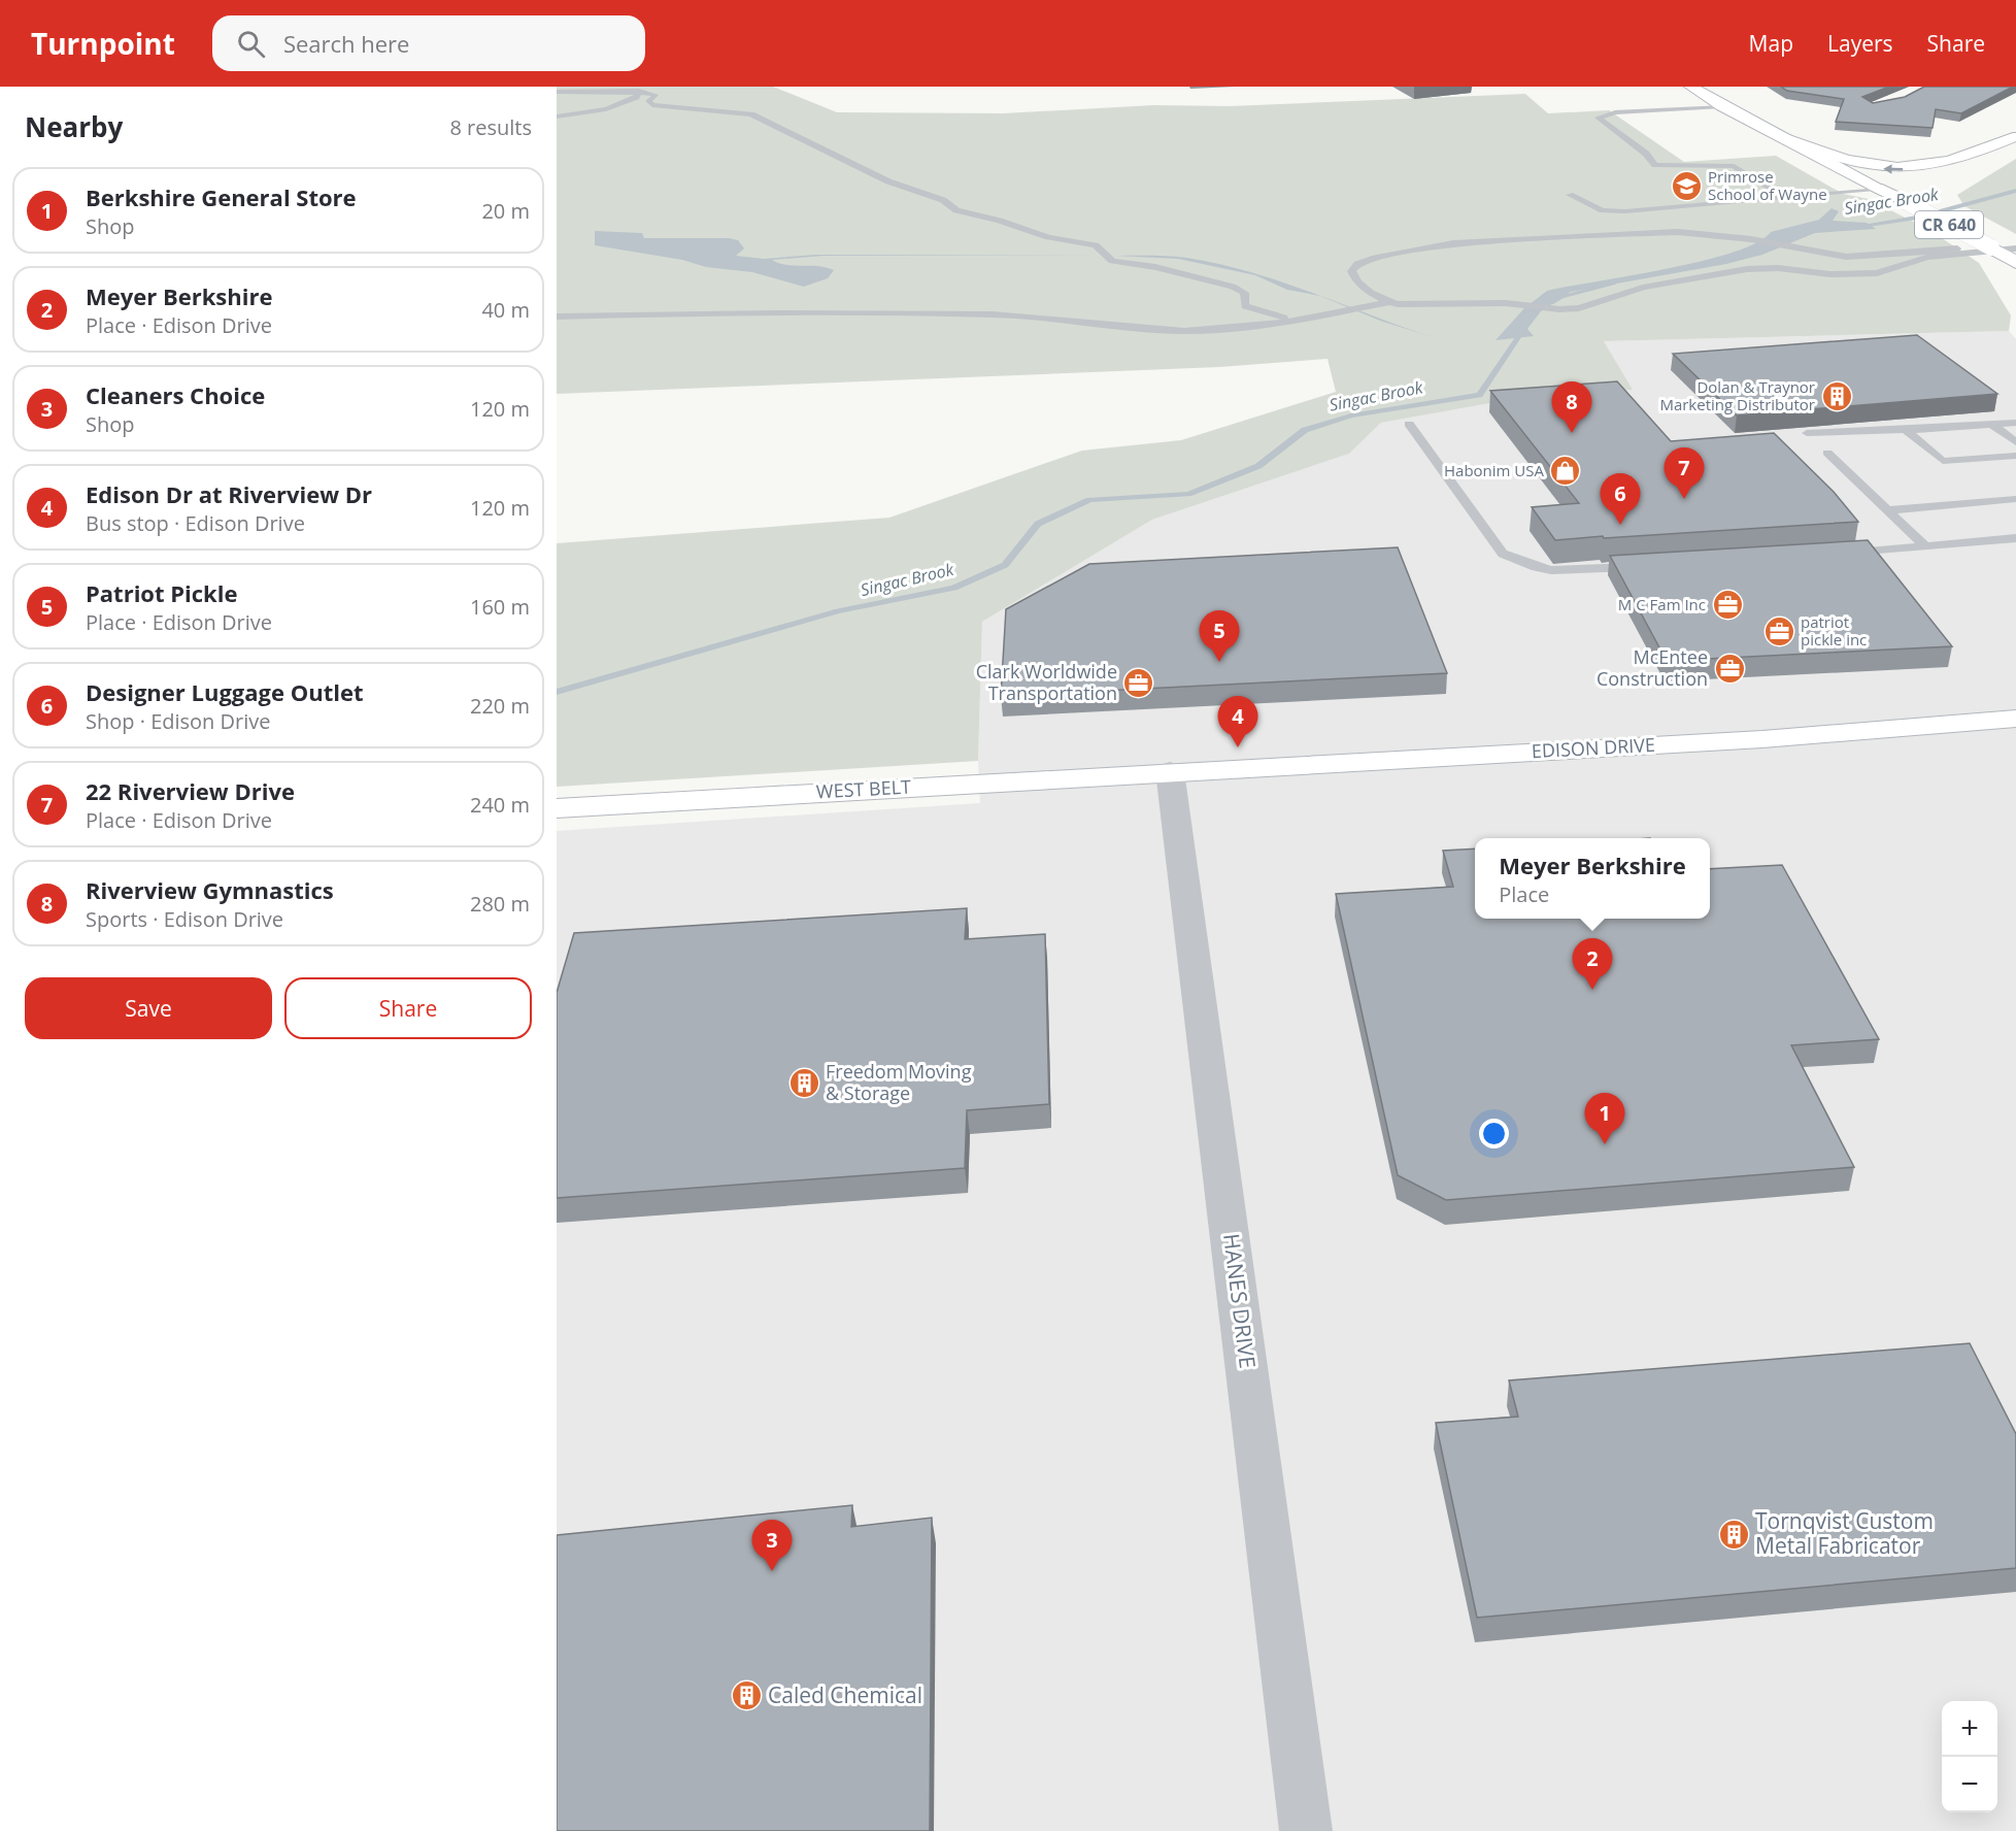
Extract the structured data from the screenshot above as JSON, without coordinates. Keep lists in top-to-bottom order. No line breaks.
{"streets":{"main road":["CR 640","EDISON DRIVE","WEST BELT"],"street":["HANES DRIVE"]},"crossings":[["EDISON DRIVE","WEST BELT"],["EDISON DRIVE","HANES DRIVE"],["WEST BELT","HANES DRIVE"]],"water":["Singac Brook"],"places":{"school or university":["Primrose School of Wayne"],"building":["Dolan & Traynor Marketing Distributor","Freedom Moving & Storage","Tornqvist Custom Metal Fabricator","Caled Chemical"],"shop":["Habonim USA"],"office":["M C Fam Inc","patriot pickle inc","McEntee Construction","Clark Worldwide Transportation"]},"page":{"header":"Turnpoint","search":"Search here","nav":["Map","Layers","Share"],"heading":["Nearby","8 results"],"list":[{"mark":"1","name":"Berkshire General Store","note":"Shop","value":"20 m"},{"mark":"2","name":"Meyer Berkshire","note":"Place · Edison Drive","value":"40 m"},{"mark":"3","name":"Cleaners Choice","note":"Shop","value":"120 m"},{"mark":"4","name":"Edison Dr at Riverview Dr","note":"Bus stop · Edison Drive","value":"120 m"},{"mark":"5","name":"Patriot Pickle","note":"Place · Edison Drive","value":"160 m"},{"mark":"6","name":"Designer Luggage Outlet","note":"Shop · Edison Drive","value":"220 m"},{"mark":"7","name":"22 Riverview Drive","note":"Place · Edison Drive","value":"240 m"},{"mark":"8","name":"Riverview Gymnastics","note":"Sports · Edison Drive","value":"280 m"}],"pins":["8","7","6","5","4","2","1","3"],"popup":["Meyer Berkshire","Place"],"buttons":["Save","Share"],"map_buttons":["+","−"]}}
